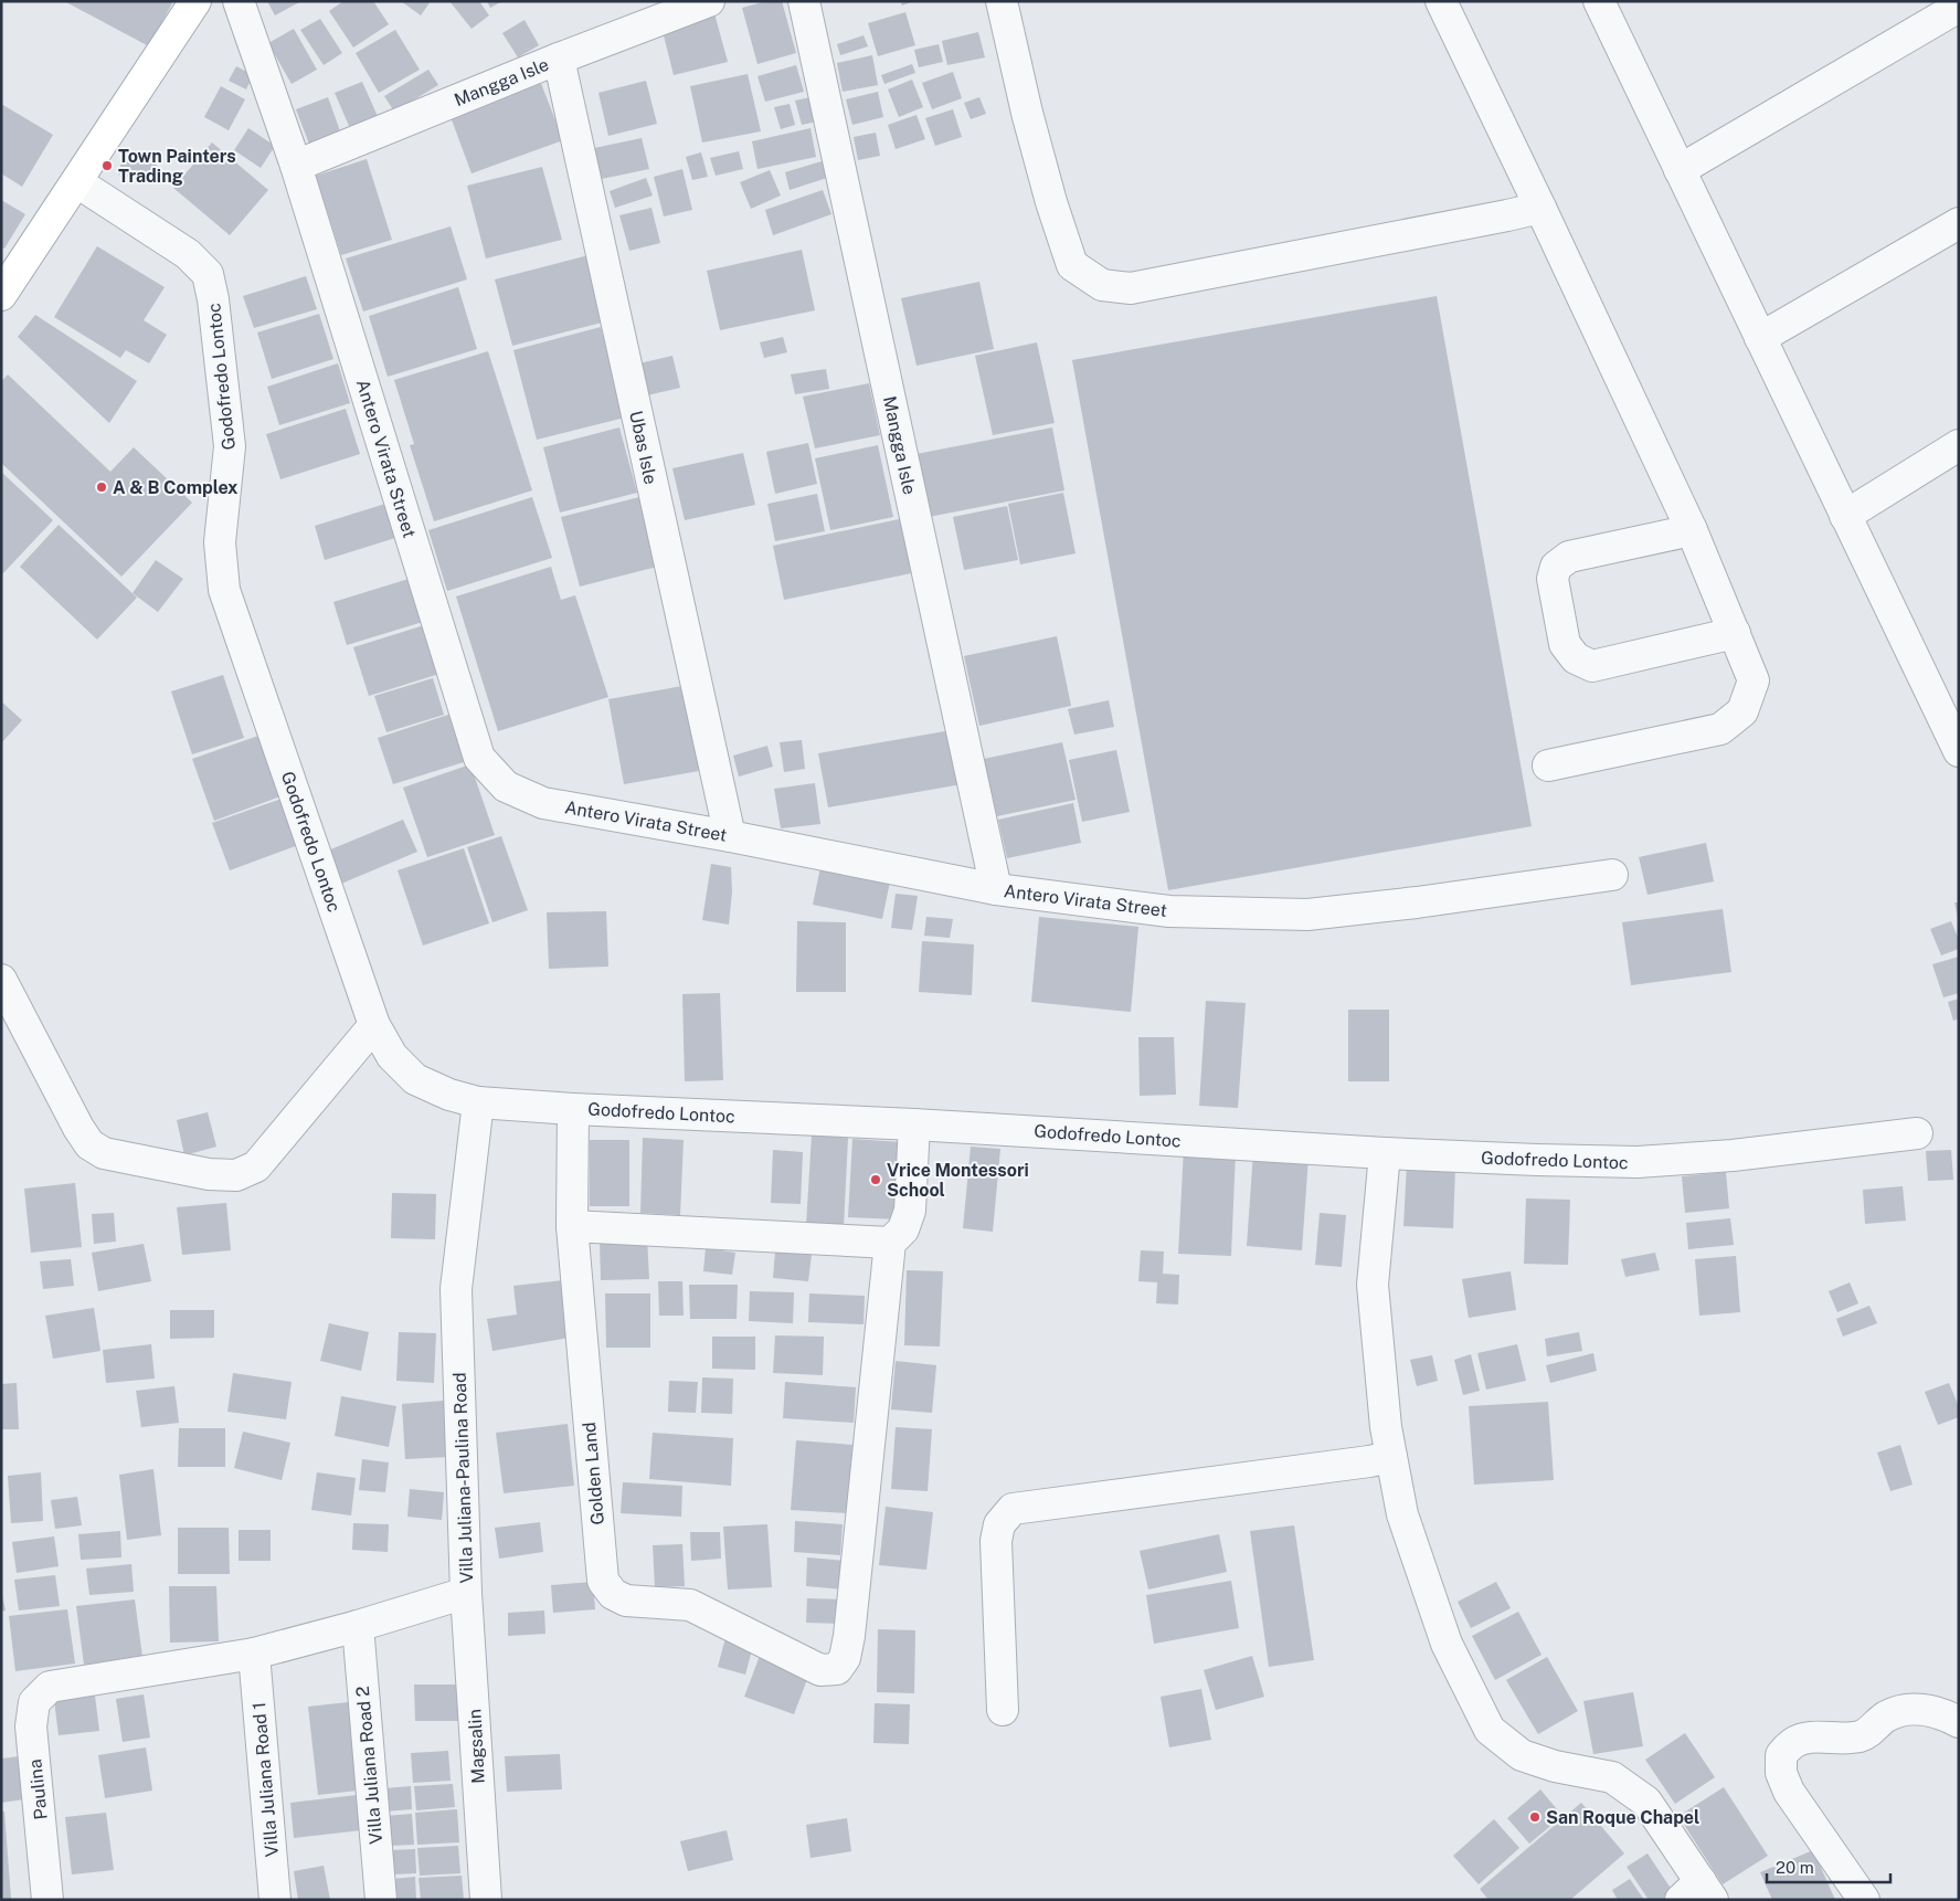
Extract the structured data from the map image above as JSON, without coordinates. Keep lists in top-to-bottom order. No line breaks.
{"streets":{"street":["Mangga Isle","Godofredo Lontoc","Ubas Isle","Antero Virata Street","Golden Land","Villa Juliana-Paulina Road","Magsalin","Villa Juliana Road 2","Villa Juliana Road 1","Paulina"]},"crossings":[["Mangga Isle","Ubas Isle"],["Mangga Isle","Antero Virata Street"],["Godofredo Lontoc","Golden Land"],["Godofredo Lontoc","Villa Juliana-Paulina Road"],["Ubas Isle","Antero Virata Street"],["Villa Juliana-Paulina Road","Magsalin"],["Villa Juliana-Paulina Road","Villa Juliana Road 2"],["Villa Juliana-Paulina Road","Villa Juliana Road 1"],["Villa Juliana-Paulina Road","Paulina"]],"places":["Town Painters Trading","A & B Complex","Vrice Montessori School","San Roque Chapel"],"scale_bar":"20 m"}
